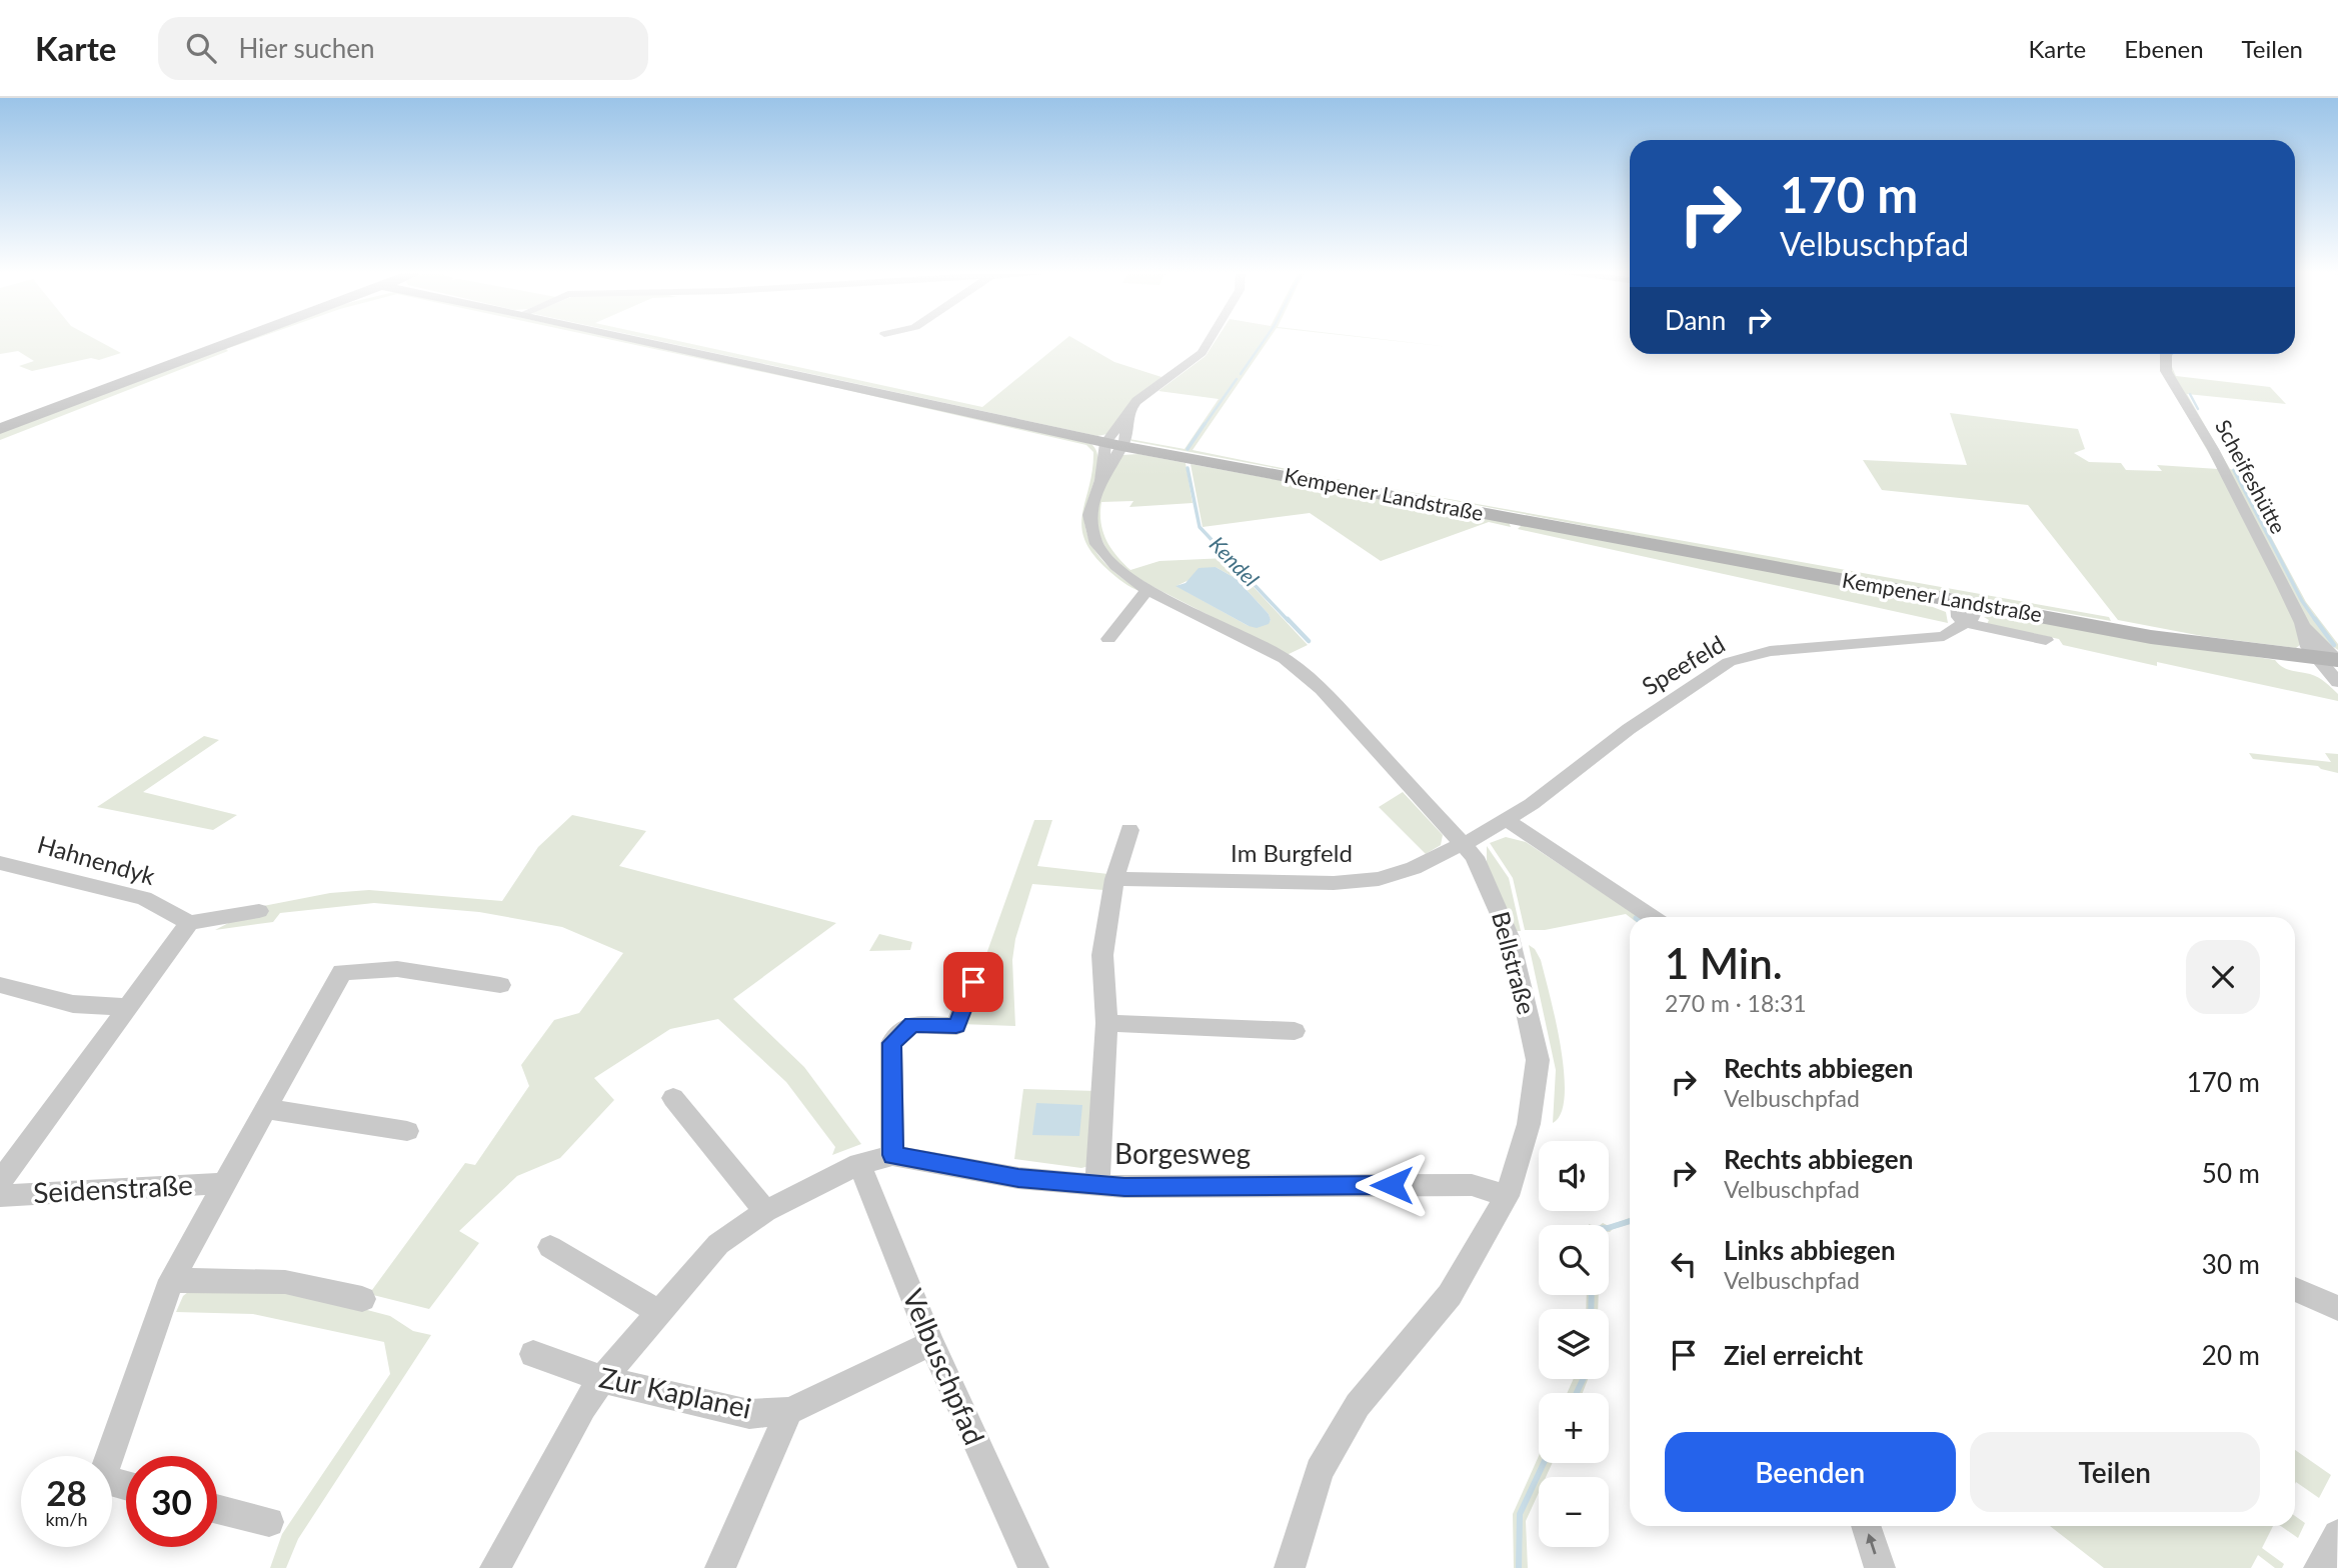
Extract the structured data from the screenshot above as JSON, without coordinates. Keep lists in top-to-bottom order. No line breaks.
{"streets":{"street":["Scheifeshütte","Kempener Landstraße","Speefeld","Im Burgfeld","Hahnendyk","Bellstraße","Borgesweg","Seidenstraße","Velbuschpfad","Zur Kaplanei"]},"crossings":[["Scheifeshütte","Kempener Landstraße"],["Kempener Landstraße","Speefeld"],["Kempener Landstraße","Bellstraße"],["Speefeld","Im Burgfeld"],["Speefeld","Bellstraße"],["Im Burgfeld","Bellstraße"],["Bellstraße","Borgesweg"],["Borgesweg","Velbuschpfad"],["Borgesweg","Zur Kaplanei"],["Velbuschpfad","Zur Kaplanei"]],"water":["Kendel"],"page":{"header":"Karte","search":"Hier suchen","nav":["Karte","Ebenen","Teilen"],"turn":["170 m","Velbuschpfad"],"then":"Dann","heading":["1 Min.","270 m · 18:31"],"list":[{"name":"Rechts abbiegen","note":"Velbuschpfad","value":"170 m"},{"name":"Rechts abbiegen","note":"Velbuschpfad","value":"50 m"},{"name":"Links abbiegen","note":"Velbuschpfad","value":"30 m"},{"name":"Ziel erreicht","value":"20 m"}],"map_buttons":["+","−"],"buttons":["Beenden","Teilen"],"speed":"28 km/h","limit":"30"}}
